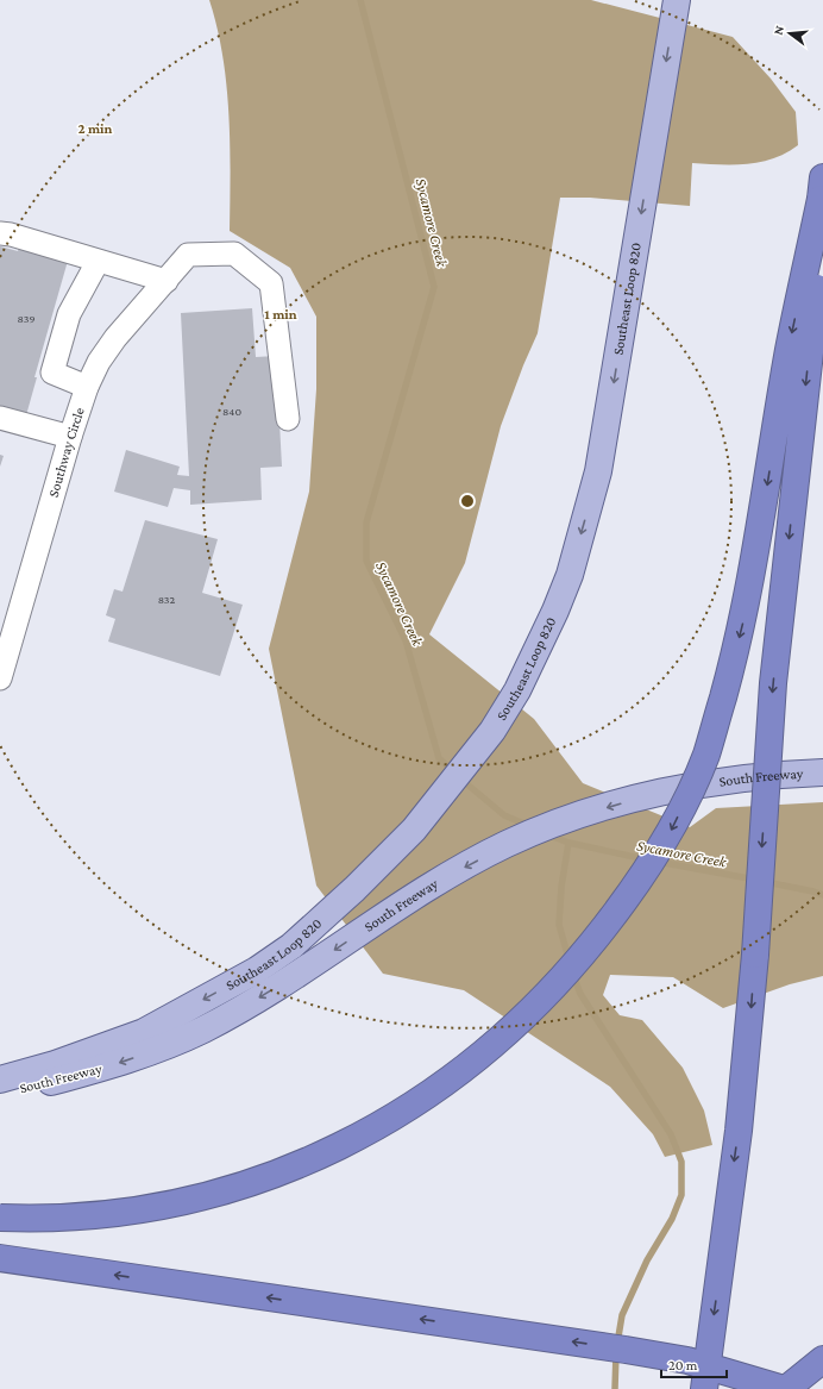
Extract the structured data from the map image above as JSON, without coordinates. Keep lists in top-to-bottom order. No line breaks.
{"streets":{"main road":["Southeast Loop 820","South Freeway"],"street":["Southway Circle"]},"one_way":["Southeast Loop 820","South Freeway"],"water":["Sycamore Creek"],"house_numbers":["839","840","832"],"scale_bar":"20 m","north":"left","rings":["2 min","1 min"]}
